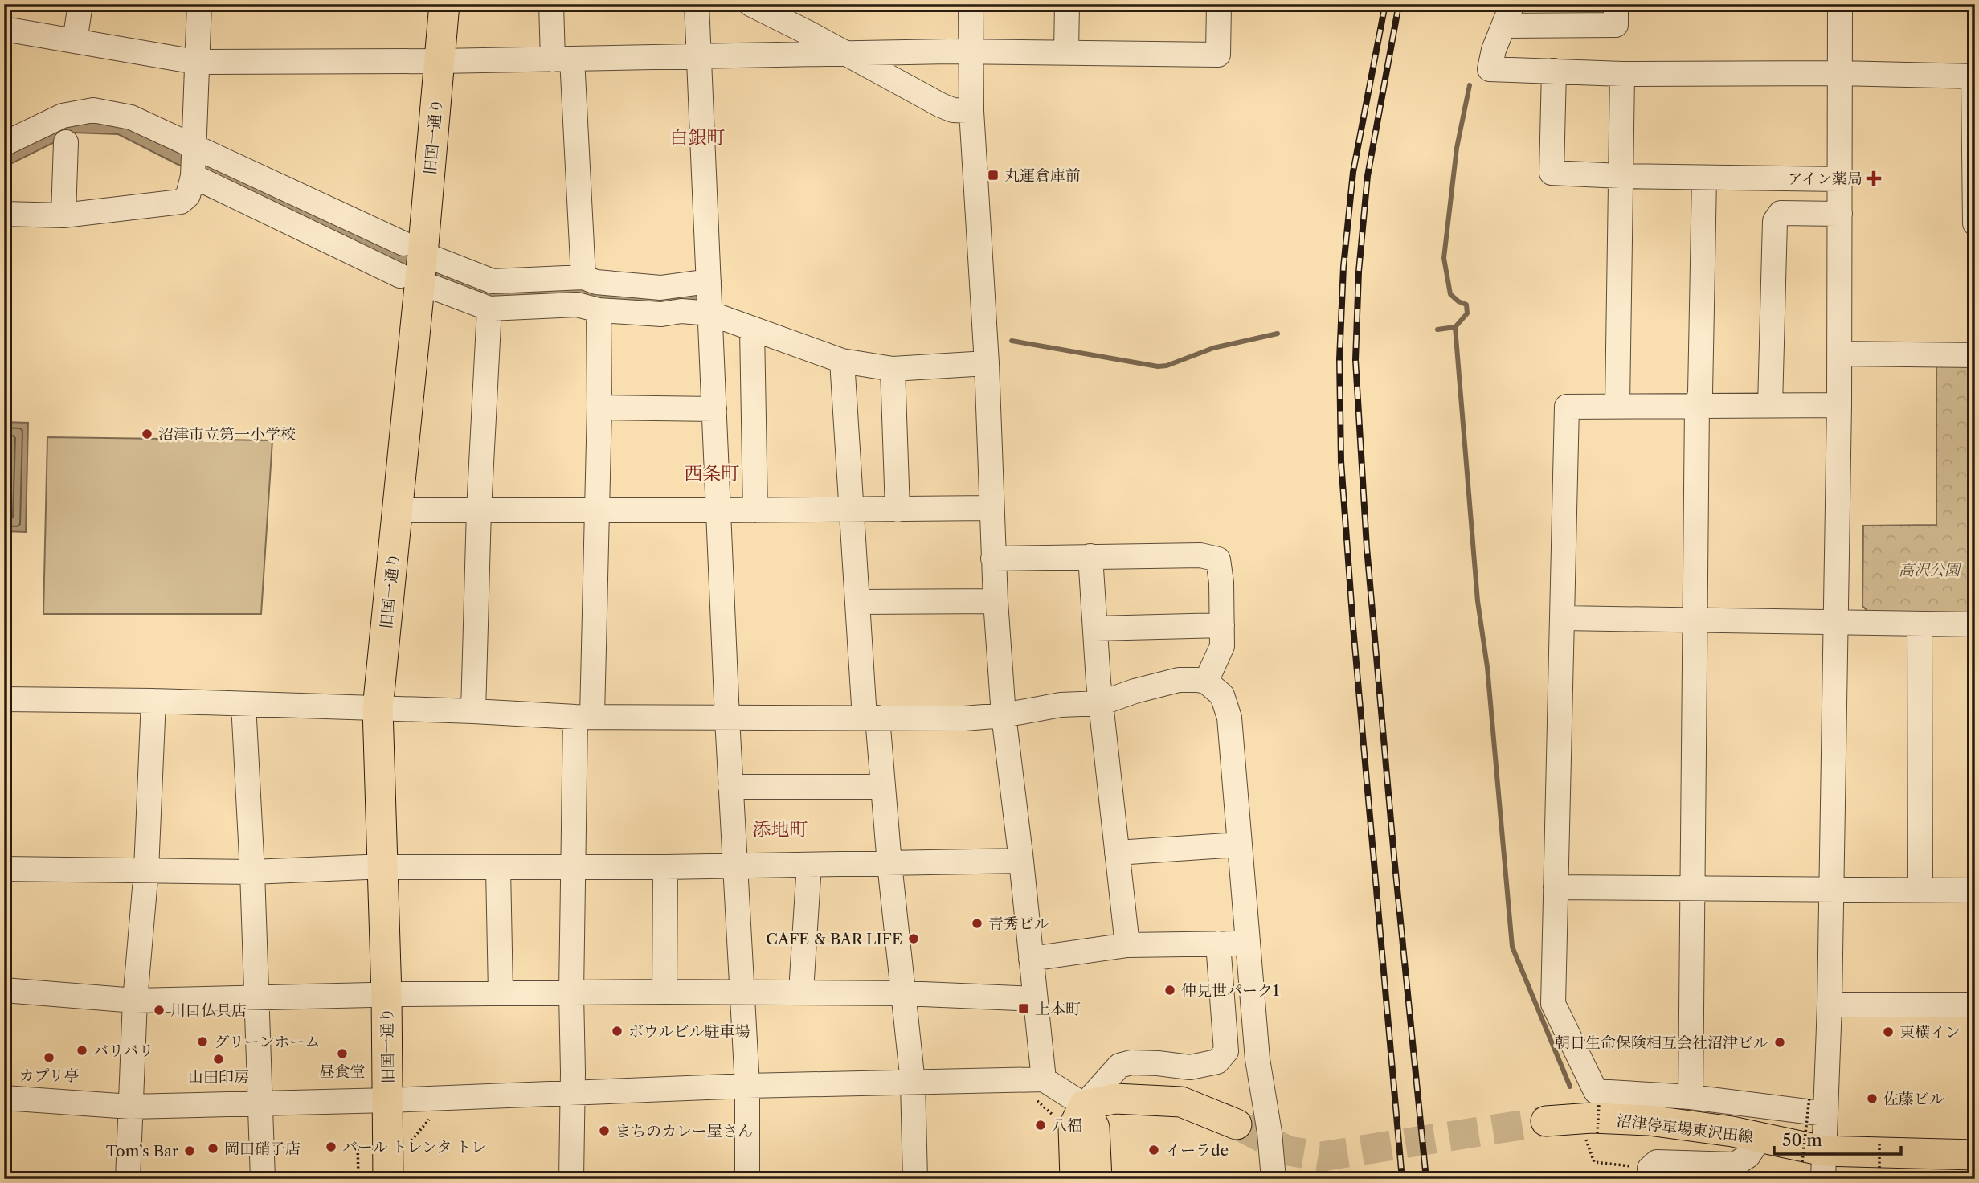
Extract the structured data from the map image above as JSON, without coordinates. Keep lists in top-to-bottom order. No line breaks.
{"streets":{"main road":["旧国一通り","沼津停車場東沢田線"]},"districts":["白銀町","西条町","添地町"],"parks":["高沢公園"],"places":{"transit":["丸運倉庫前","上本町"],"health":["アイン薬局"],"other":["沼津市立第一小学校","青秀ビル","CAFE & BAR LIFE","仲見世パーク1","川口仏具店","ボウルビル駐車場","東横イン","グリーンホーム","朝日生命保険相互会社沼津ビル","バリバリ","昼食堂","カプリ亭","山田印房","佐藤ビル","八福","まちのカレー屋さん","バール トレンタ トレ","岡田硝子店","イーラde","Tom’s Bar"]},"scale_bar":"50 m"}
